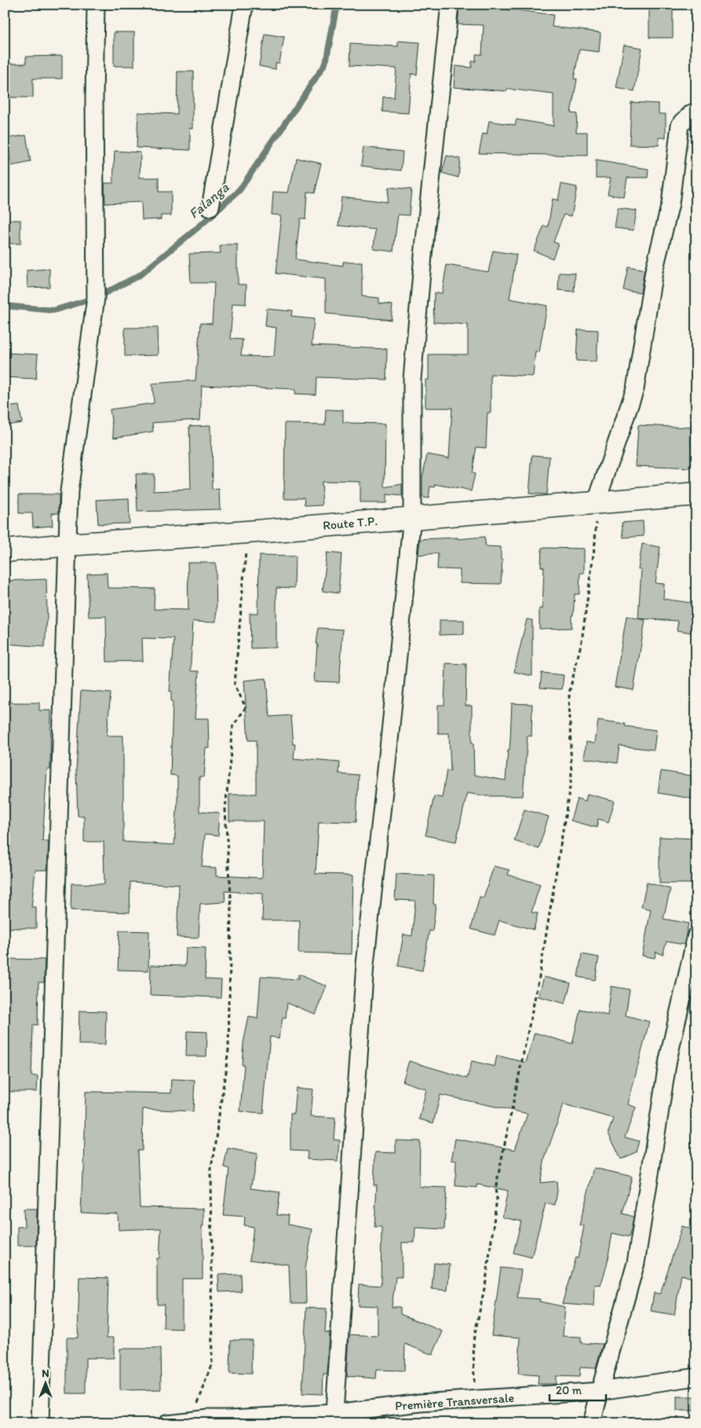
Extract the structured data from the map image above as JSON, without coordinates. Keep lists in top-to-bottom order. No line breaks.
{"streets":{"street":["Route T.P.","Première Transversale"]},"water":["Falanga"],"scale_bar":"20 m","north":"top"}
